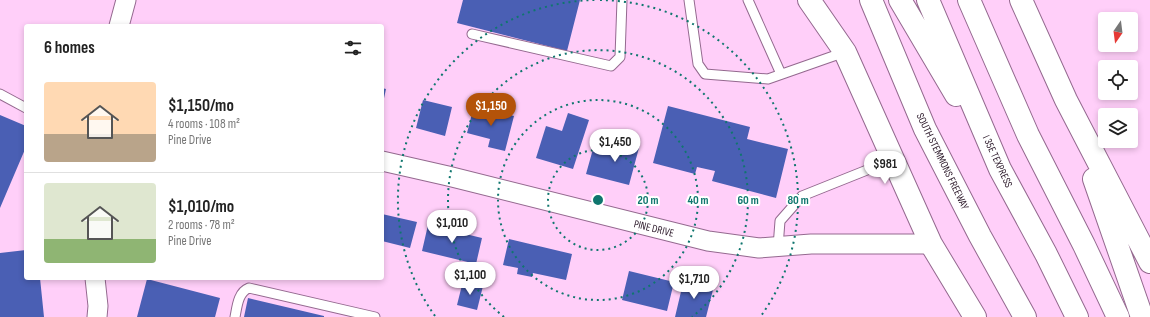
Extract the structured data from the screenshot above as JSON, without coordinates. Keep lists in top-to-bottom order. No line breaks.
{"streets":{"main road":["SOUTH STEMMONS FREEWAY","I 35E TEXPRESS"],"street":["PINE DRIVE"]},"north":"bottom","page":{"heading":"6 homes","list":[{"name":"$1,150/mo","note":"4 rooms · 108 m² · Pine Drive"},{"name":"$1,010/mo","note":"2 rooms · 78 m² · Pine Drive"}],"price":["$1,150","$1,450","$981","$1,010","$1,100","$1,710"]},"rings":["20 m","40 m","60 m","80 m"]}
